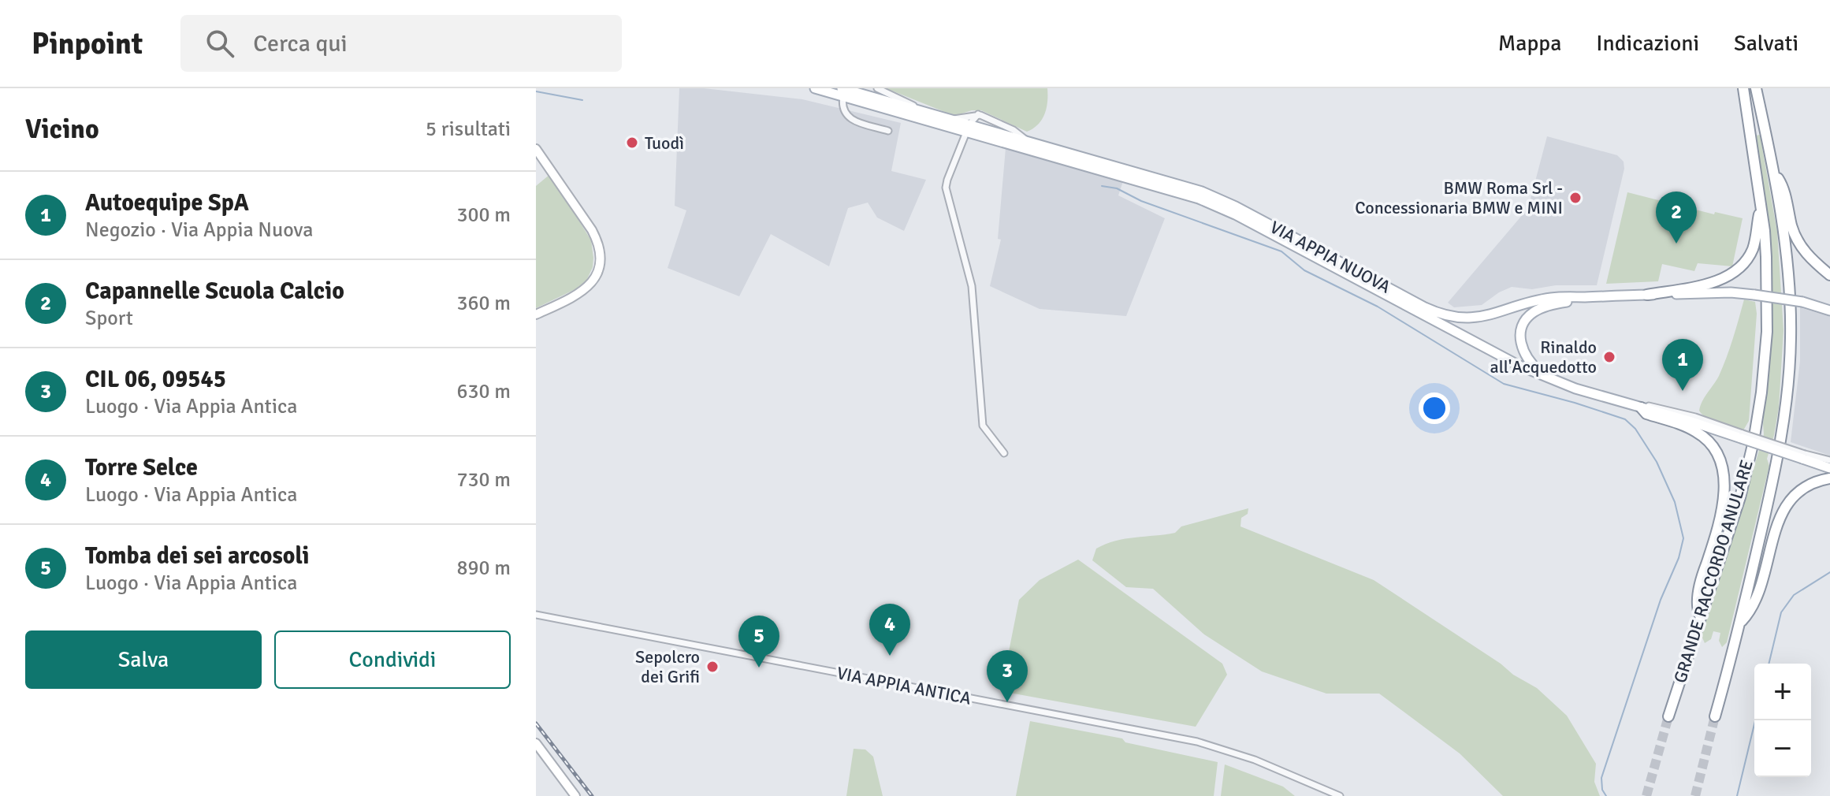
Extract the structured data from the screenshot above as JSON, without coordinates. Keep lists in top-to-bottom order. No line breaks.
{"streets":{"highway":["GRANDE RACCORDO ANULARE"],"main road":["VIA APPIA NUOVA"],"street":["VIA APPIA ANTICA"]},"places":["Tuodì","BMW Roma Srl - Concessionaria BMW e MINI","Rinaldo all'Acquedotto","Sepolcro dei Grifi"],"page":{"header":"Pinpoint","search":"Cerca qui","nav":["Mappa","Indicazioni","Salvati"],"heading":["Vicino","5 risultati"],"list":[{"mark":"1","name":"Autoequipe SpA","note":"Negozio · Via Appia Nuova","value":"300 m"},{"mark":"2","name":"Capannelle Scuola Calcio","note":"Sport","value":"360 m"},{"mark":"3","name":"CIL 06, 09545","note":"Luogo · Via Appia Antica","value":"630 m"},{"mark":"4","name":"Torre Selce","note":"Luogo · Via Appia Antica","value":"730 m"},{"mark":"5","name":"Tomba dei sei arcosoli","note":"Luogo · Via Appia Antica","value":"890 m"}],"pins":["2","1","4","5","3"],"buttons":["Salva","Condividi"],"map_buttons":["+","−"]}}
